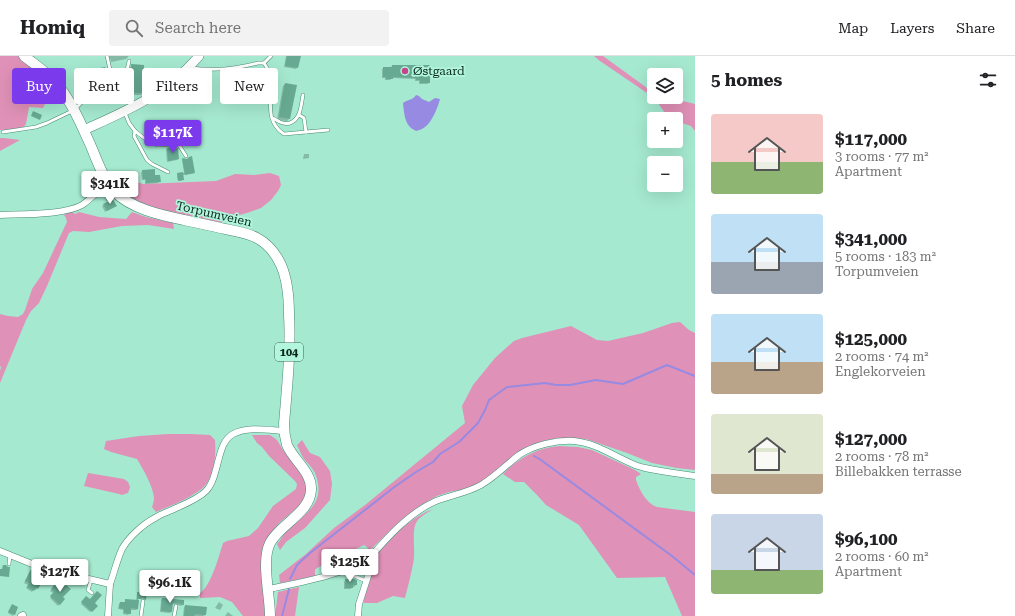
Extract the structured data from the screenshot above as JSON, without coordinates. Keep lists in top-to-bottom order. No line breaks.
{"streets":{"main road":["Torpumveien","104"]},"places":["Østgaard"],"page":{"header":"Homiq","search":"Search here","nav":["Map","Layers","Share"],"heading":"5 homes","map_buttons":["+","−"],"chip":["Buy","Rent","Filters","New"],"list":[{"name":"$117,000","note":"3 rooms · 77 m² · Apartment"},{"name":"$341,000","note":"5 rooms · 183 m² · Torpumveien"},{"name":"$125,000","note":"2 rooms · 74 m² · Englekorveien"},{"name":"$127,000","note":"2 rooms · 78 m² · Billebakken terrasse"},{"name":"$96,100","note":"2 rooms · 60 m² · Apartment"}],"price":["$117K","$341K","$125K","$127K","$96.1K"]}}
